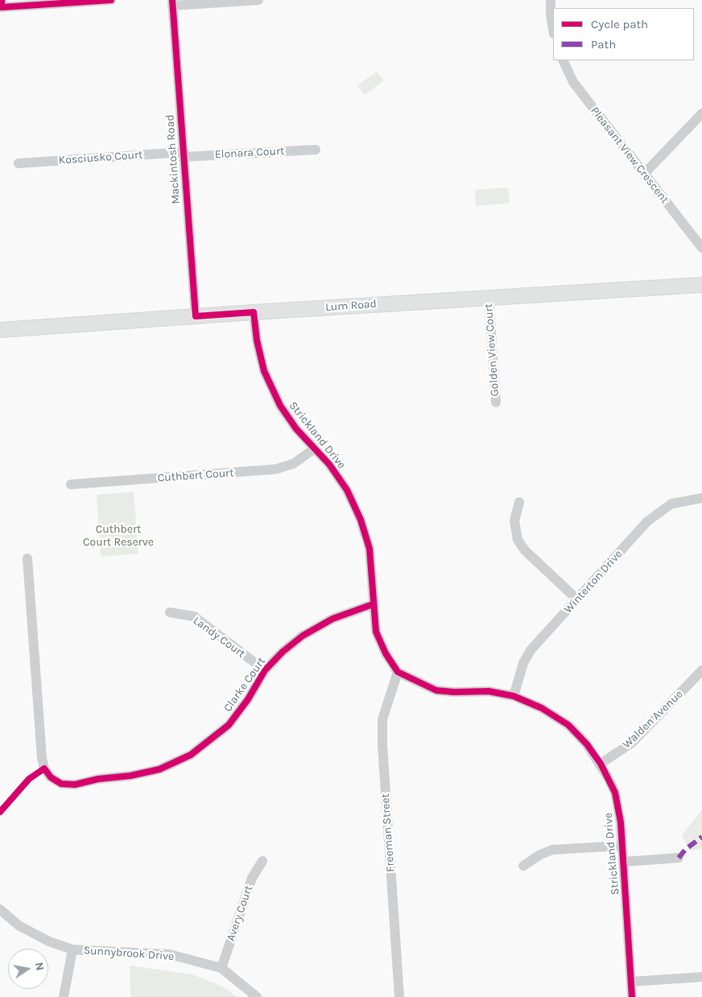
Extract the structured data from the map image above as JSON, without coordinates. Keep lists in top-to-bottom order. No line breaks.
{"streets":{"street":["Elonara Court","Pleasant View Crescent","Kosciusko Court","Mackintosh Road","Lum Road","Golden View Court","Strickland Drive","Cuthbert Court","Winterton Drive","Landy Court","Clarke Court","Walden Avenue","Freeman Street","Avery Court","Sunnybrook Drive"]},"crossings":[["Elonara Court","Kosciusko Court"],["Elonara Court","Mackintosh Road"],["Kosciusko Court","Mackintosh Road"],["Mackintosh Road","Lum Road"],["Lum Road","Golden View Court"],["Lum Road","Strickland Drive"],["Strickland Drive","Cuthbert Court"],["Strickland Drive","Winterton Drive"],["Strickland Drive","Clarke Court"],["Strickland Drive","Walden Avenue"],["Strickland Drive","Freeman Street"],["Landy Court","Clarke Court"],["Avery Court","Sunnybrook Drive"]],"parks":["Cuthbert Court Reserve"],"legend":["Cycle path","Path"],"north":"right"}
